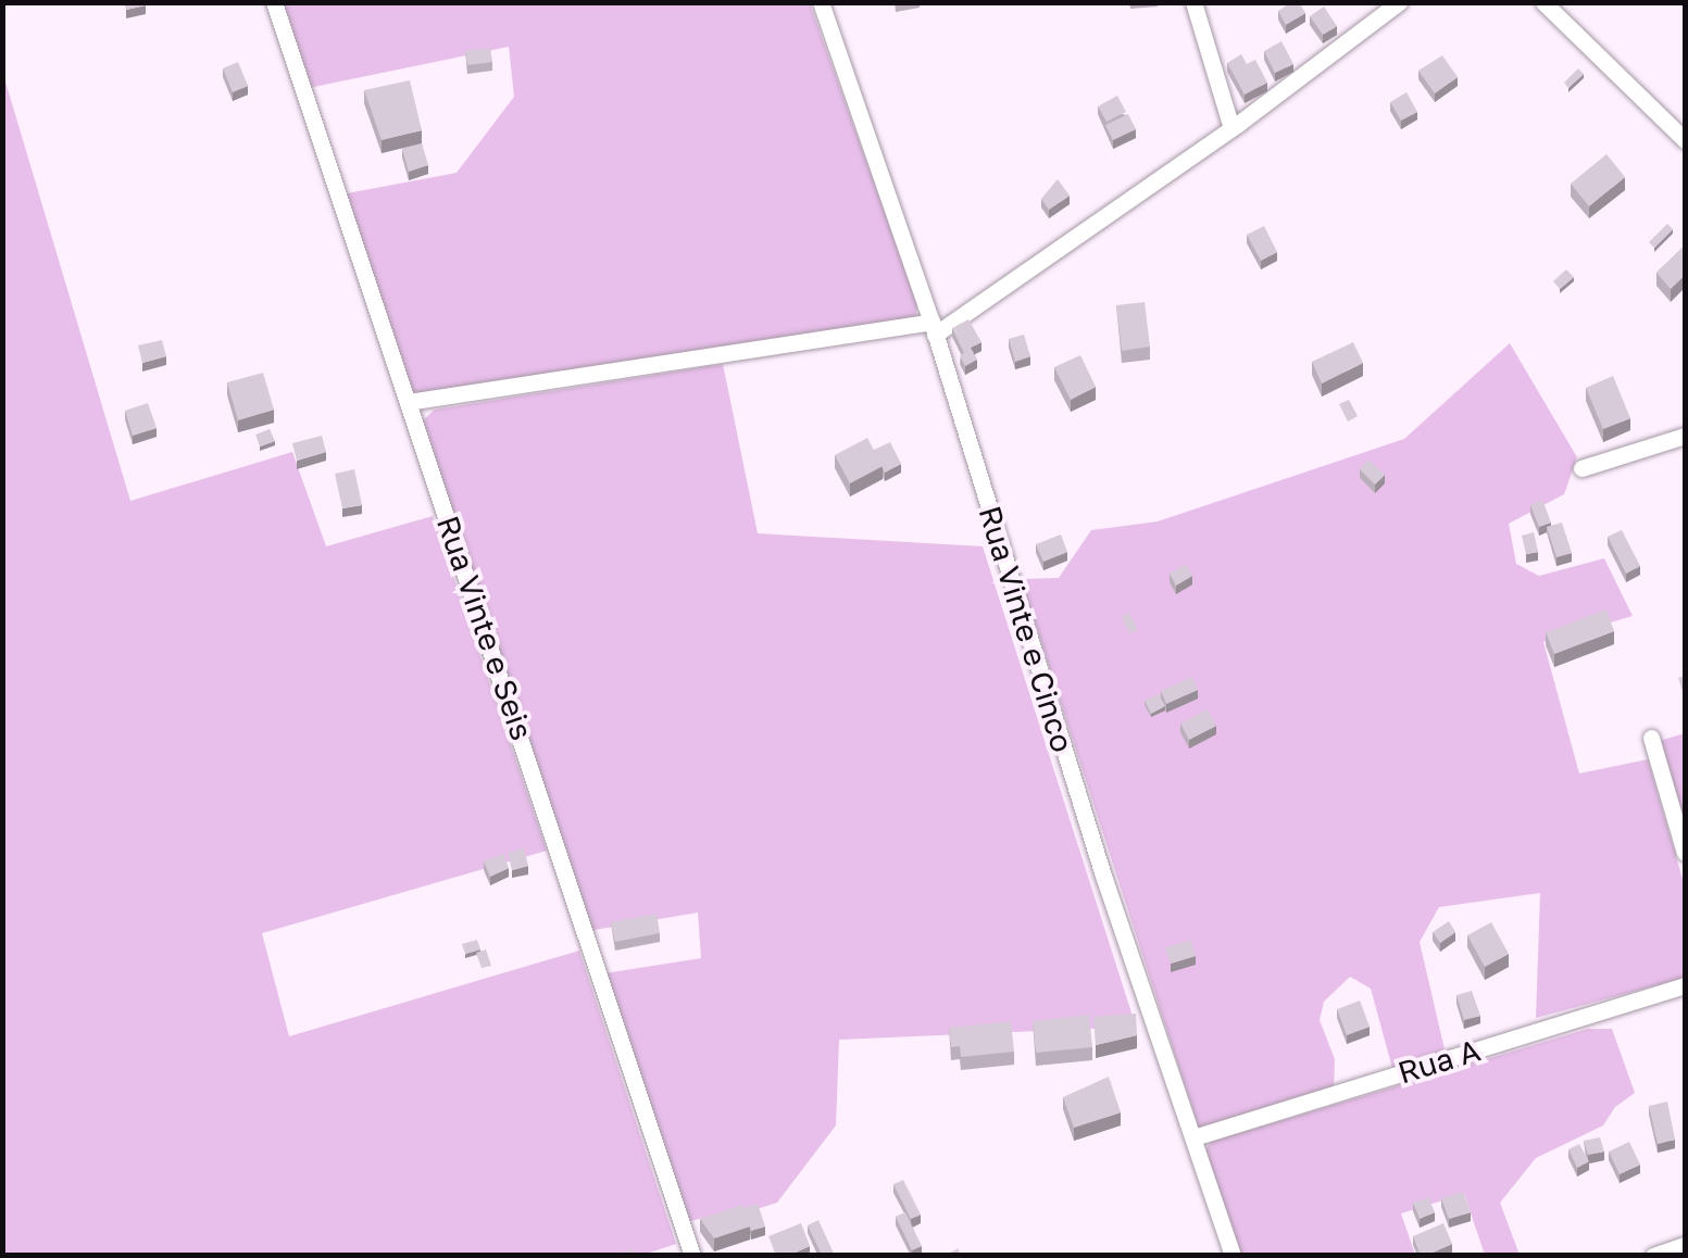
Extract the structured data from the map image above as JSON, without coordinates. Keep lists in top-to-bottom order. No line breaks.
{"streets":{"street":["Rua Vinte e Seis","Rua Vinte e Cinco","Rua A"]},"crossings":[["Rua Vinte e Cinco","Rua A"]]}
